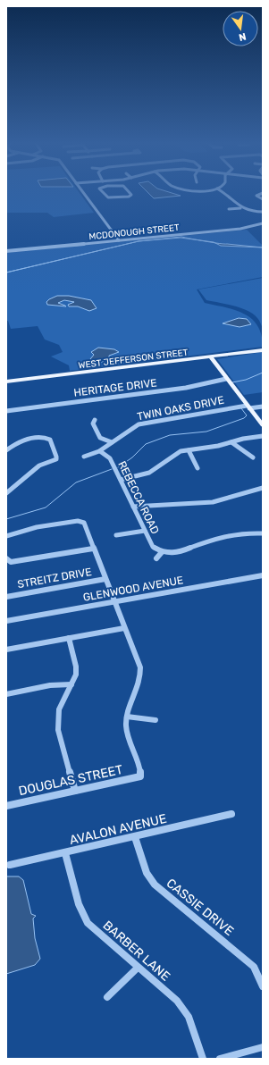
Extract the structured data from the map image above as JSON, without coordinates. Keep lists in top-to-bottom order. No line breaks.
{"streets":{"main road":["WEST JEFFERSON STREET"],"street":["MCDONOUGH STREET","HERITAGE DRIVE","TWIN OAKS DRIVE","REBECCA ROAD","STREITZ DRIVE","GLENWOOD AVENUE","DOUGLAS STREET","AVALON AVENUE","CASSIE DRIVE","BARBER LANE"]},"crossings":[["TWIN OAKS DRIVE","REBECCA ROAD"],["AVALON AVENUE","CASSIE DRIVE"],["AVALON AVENUE","BARBER LANE"]],"north":"bottom"}
